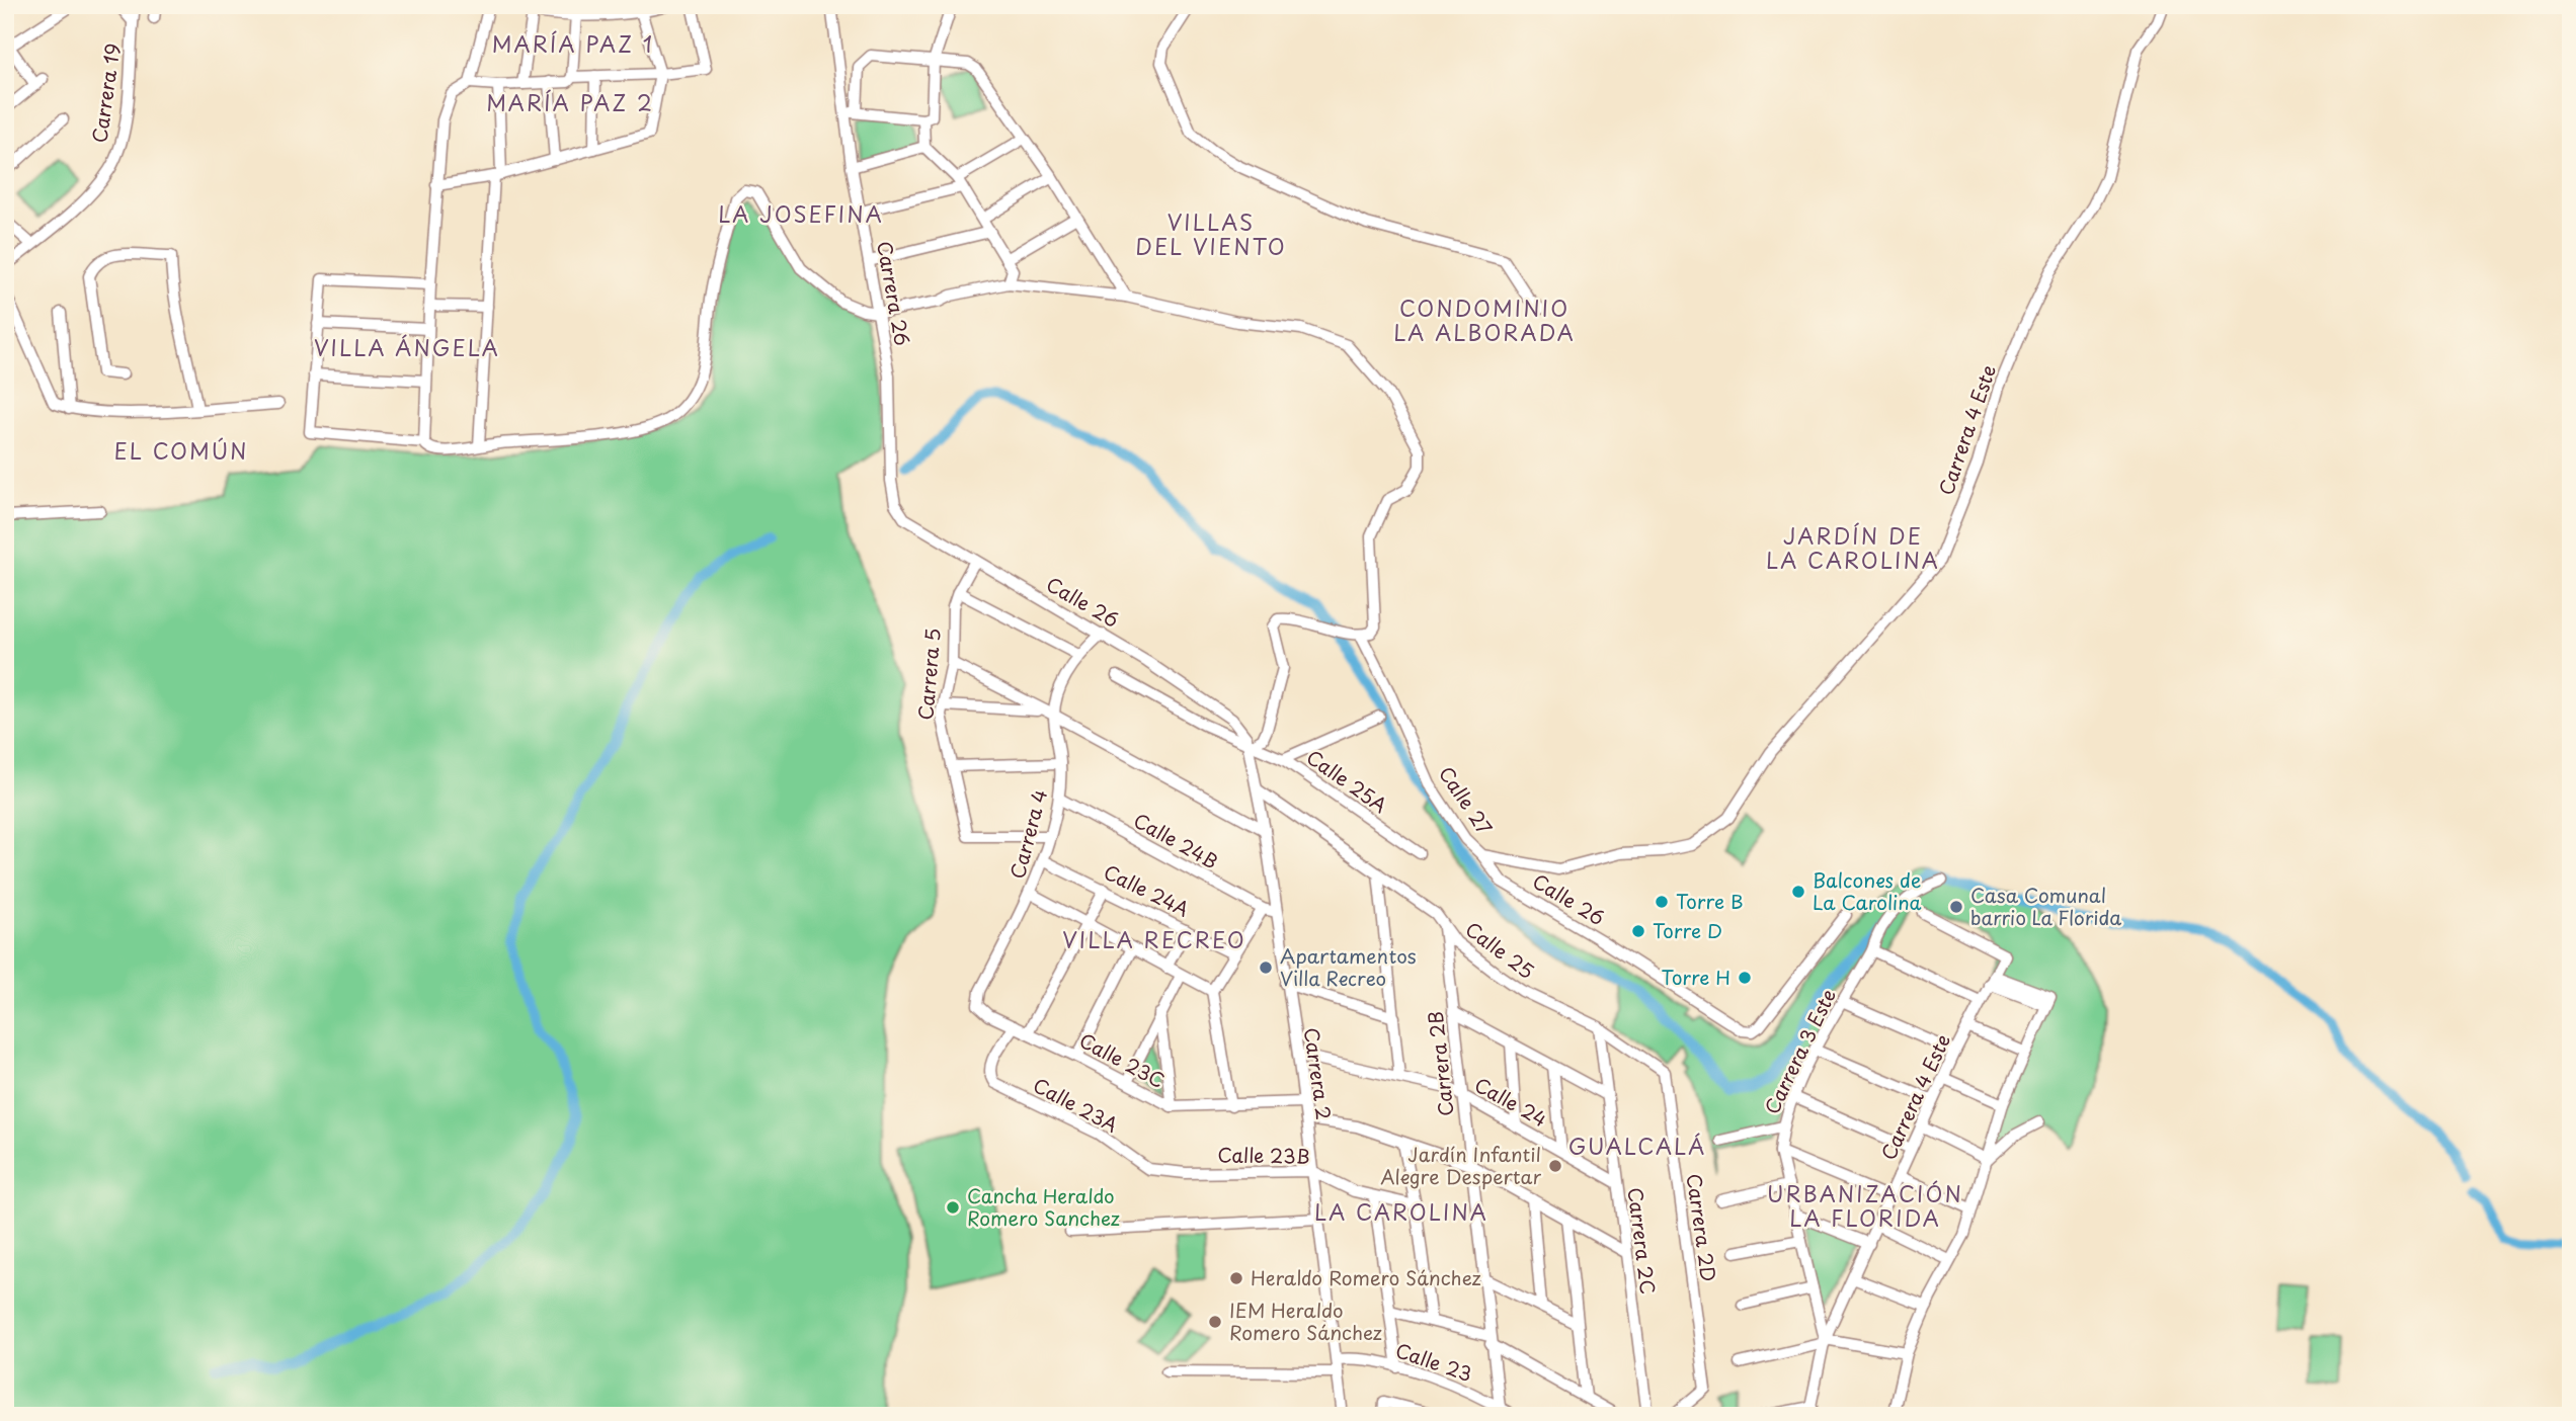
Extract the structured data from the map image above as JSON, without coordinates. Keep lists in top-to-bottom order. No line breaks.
{"streets":{"street":["Carrera 19","Carrera 26","Carrera 4 Este","Calle 26","Carrera 5","Calle 25A","Calle 27","Carrera 4","Calle 24B","Calle 24A","Calle 25","Carrera 3 Este","Calle 23C","Carrera 2B","Carrera 2","Calle 24","Calle 23A","Calle 23B","Carrera 2D","Carrera 2C","Calle 23"]},"crossings":[["Carrera 26","Calle 26"],["Carrera 4 Este","Calle 27"],["Carrera 4 Este","Carrera 3 Este"],["Calle 26","Carrera 5"],["Calle 26","Calle 25A"],["Calle 26","Calle 27"],["Calle 26","Carrera 4"],["Calle 26","Carrera 2"],["Carrera 5","Carrera 4"],["Calle 25A","Carrera 2"],["Carrera 4","Calle 24B"],["Carrera 4","Calle 24A"],["Carrera 4","Calle 23C"],["Calle 24B","Carrera 2"],["Calle 25","Carrera 2B"],["Calle 25","Carrera 2"],["Calle 25","Carrera 2D"],["Calle 25","Carrera 2C"],["Calle 23C","Carrera 2"],["Calle 23C","Calle 23A"],["Carrera 2B","Calle 24"],["Carrera 2B","Calle 23"],["Carrera 2","Calle 24"],["Carrera 2","Calle 23B"],["Carrera 2","Calle 23"],["Calle 24","Carrera 2C"],["Calle 23A","Calle 23B"]],"districts":["MARÍA PAZ 1","MARÍA PAZ 2","LA JOSEFINA","VILLAS DEL VIENTO","CONDOMINIO LA ALBORADA","VILLA ÁNGELA","EL COMÚN","JARDÍN DE LA CAROLINA","VILLA RECREO","GUALCALÁ","URBANIZACIÓN LA FLORIDA","LA CAROLINA"],"places":["Balcones de La Carolina","Torre B","Casa Comunal barrio La Florida","Torre D","Apartamentos Villa Recreo","Torre H","Jardín Infantil Alegre Despertar","Cancha Heraldo Romero Sanchez","Heraldo Romero Sánchez","IEM Heraldo Romero Sánchez"]}
